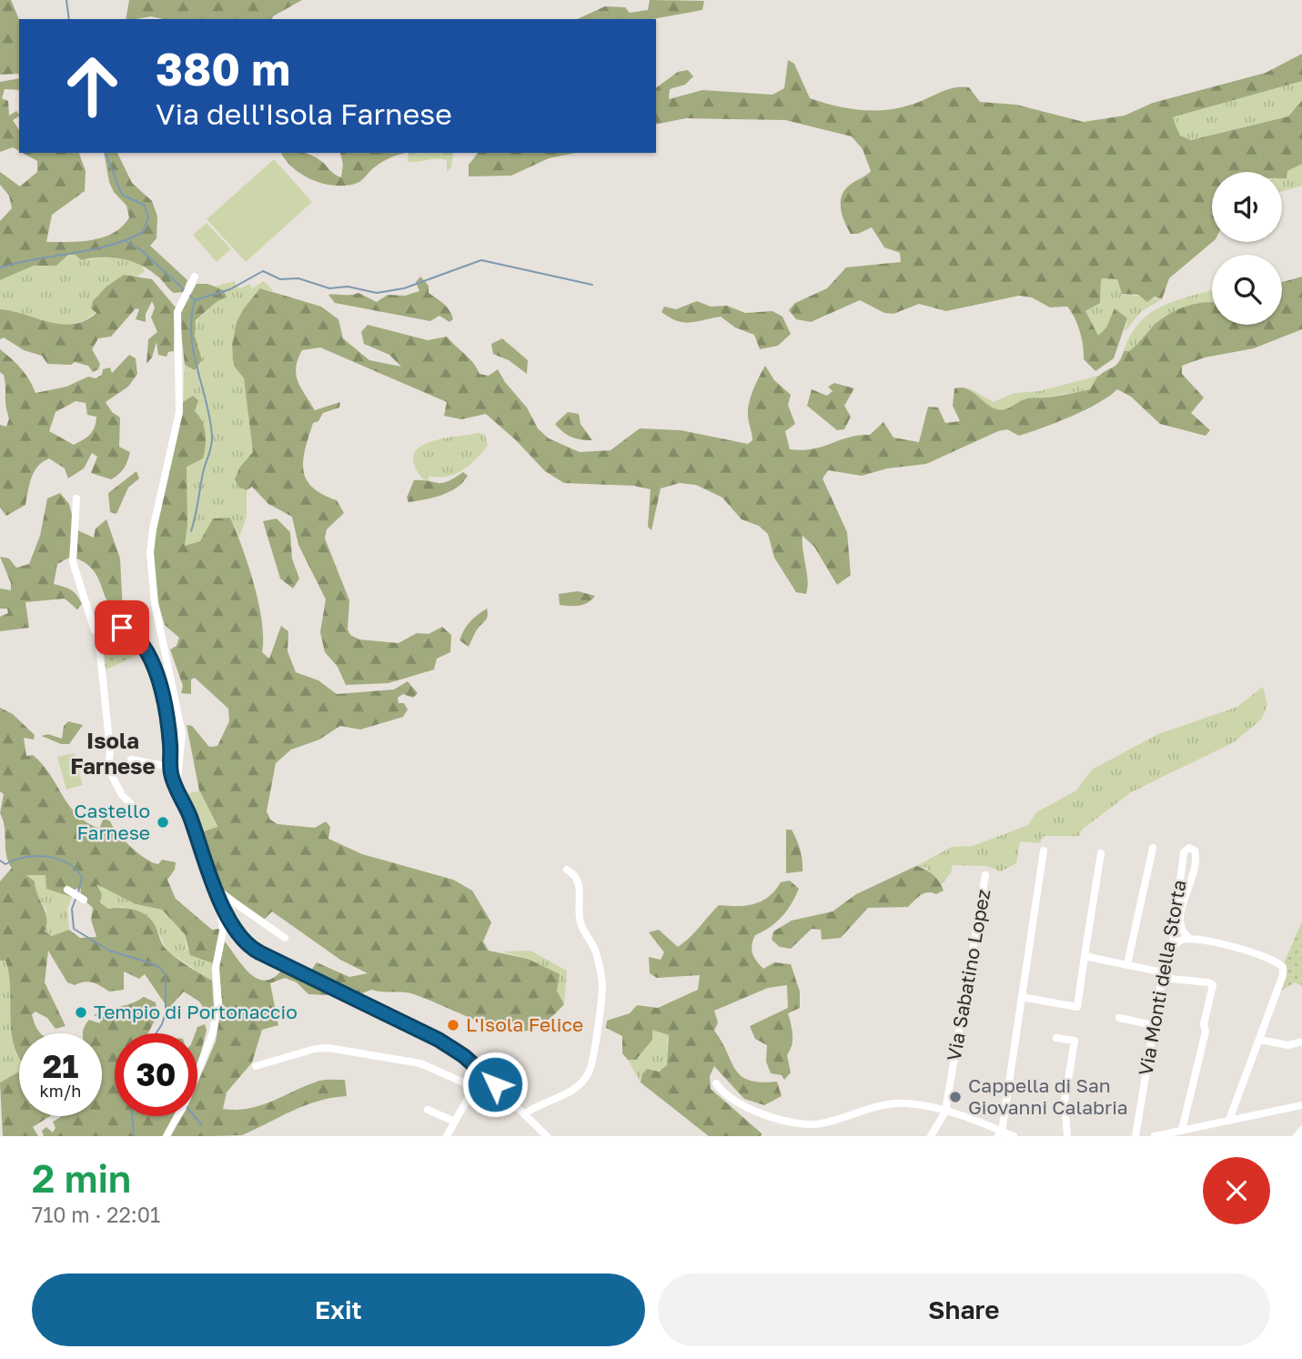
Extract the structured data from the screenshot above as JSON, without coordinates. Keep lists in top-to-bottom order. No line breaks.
{"streets":{"street":["Via Sabatino Lopez","Via Monti della Storta"]},"districts":["Isola Farnese"],"places":["Castello Farnese","Tempio di Portonaccio","L'Isola Felice","Cappella di San Giovanni Calabria"],"page":{"turn":["380 m","Via dell'Isola Farnese"],"speed":"21 km/h","limit":"30","heading":["2 min","710 m · 22:01"],"buttons":["Exit","Share"]}}
